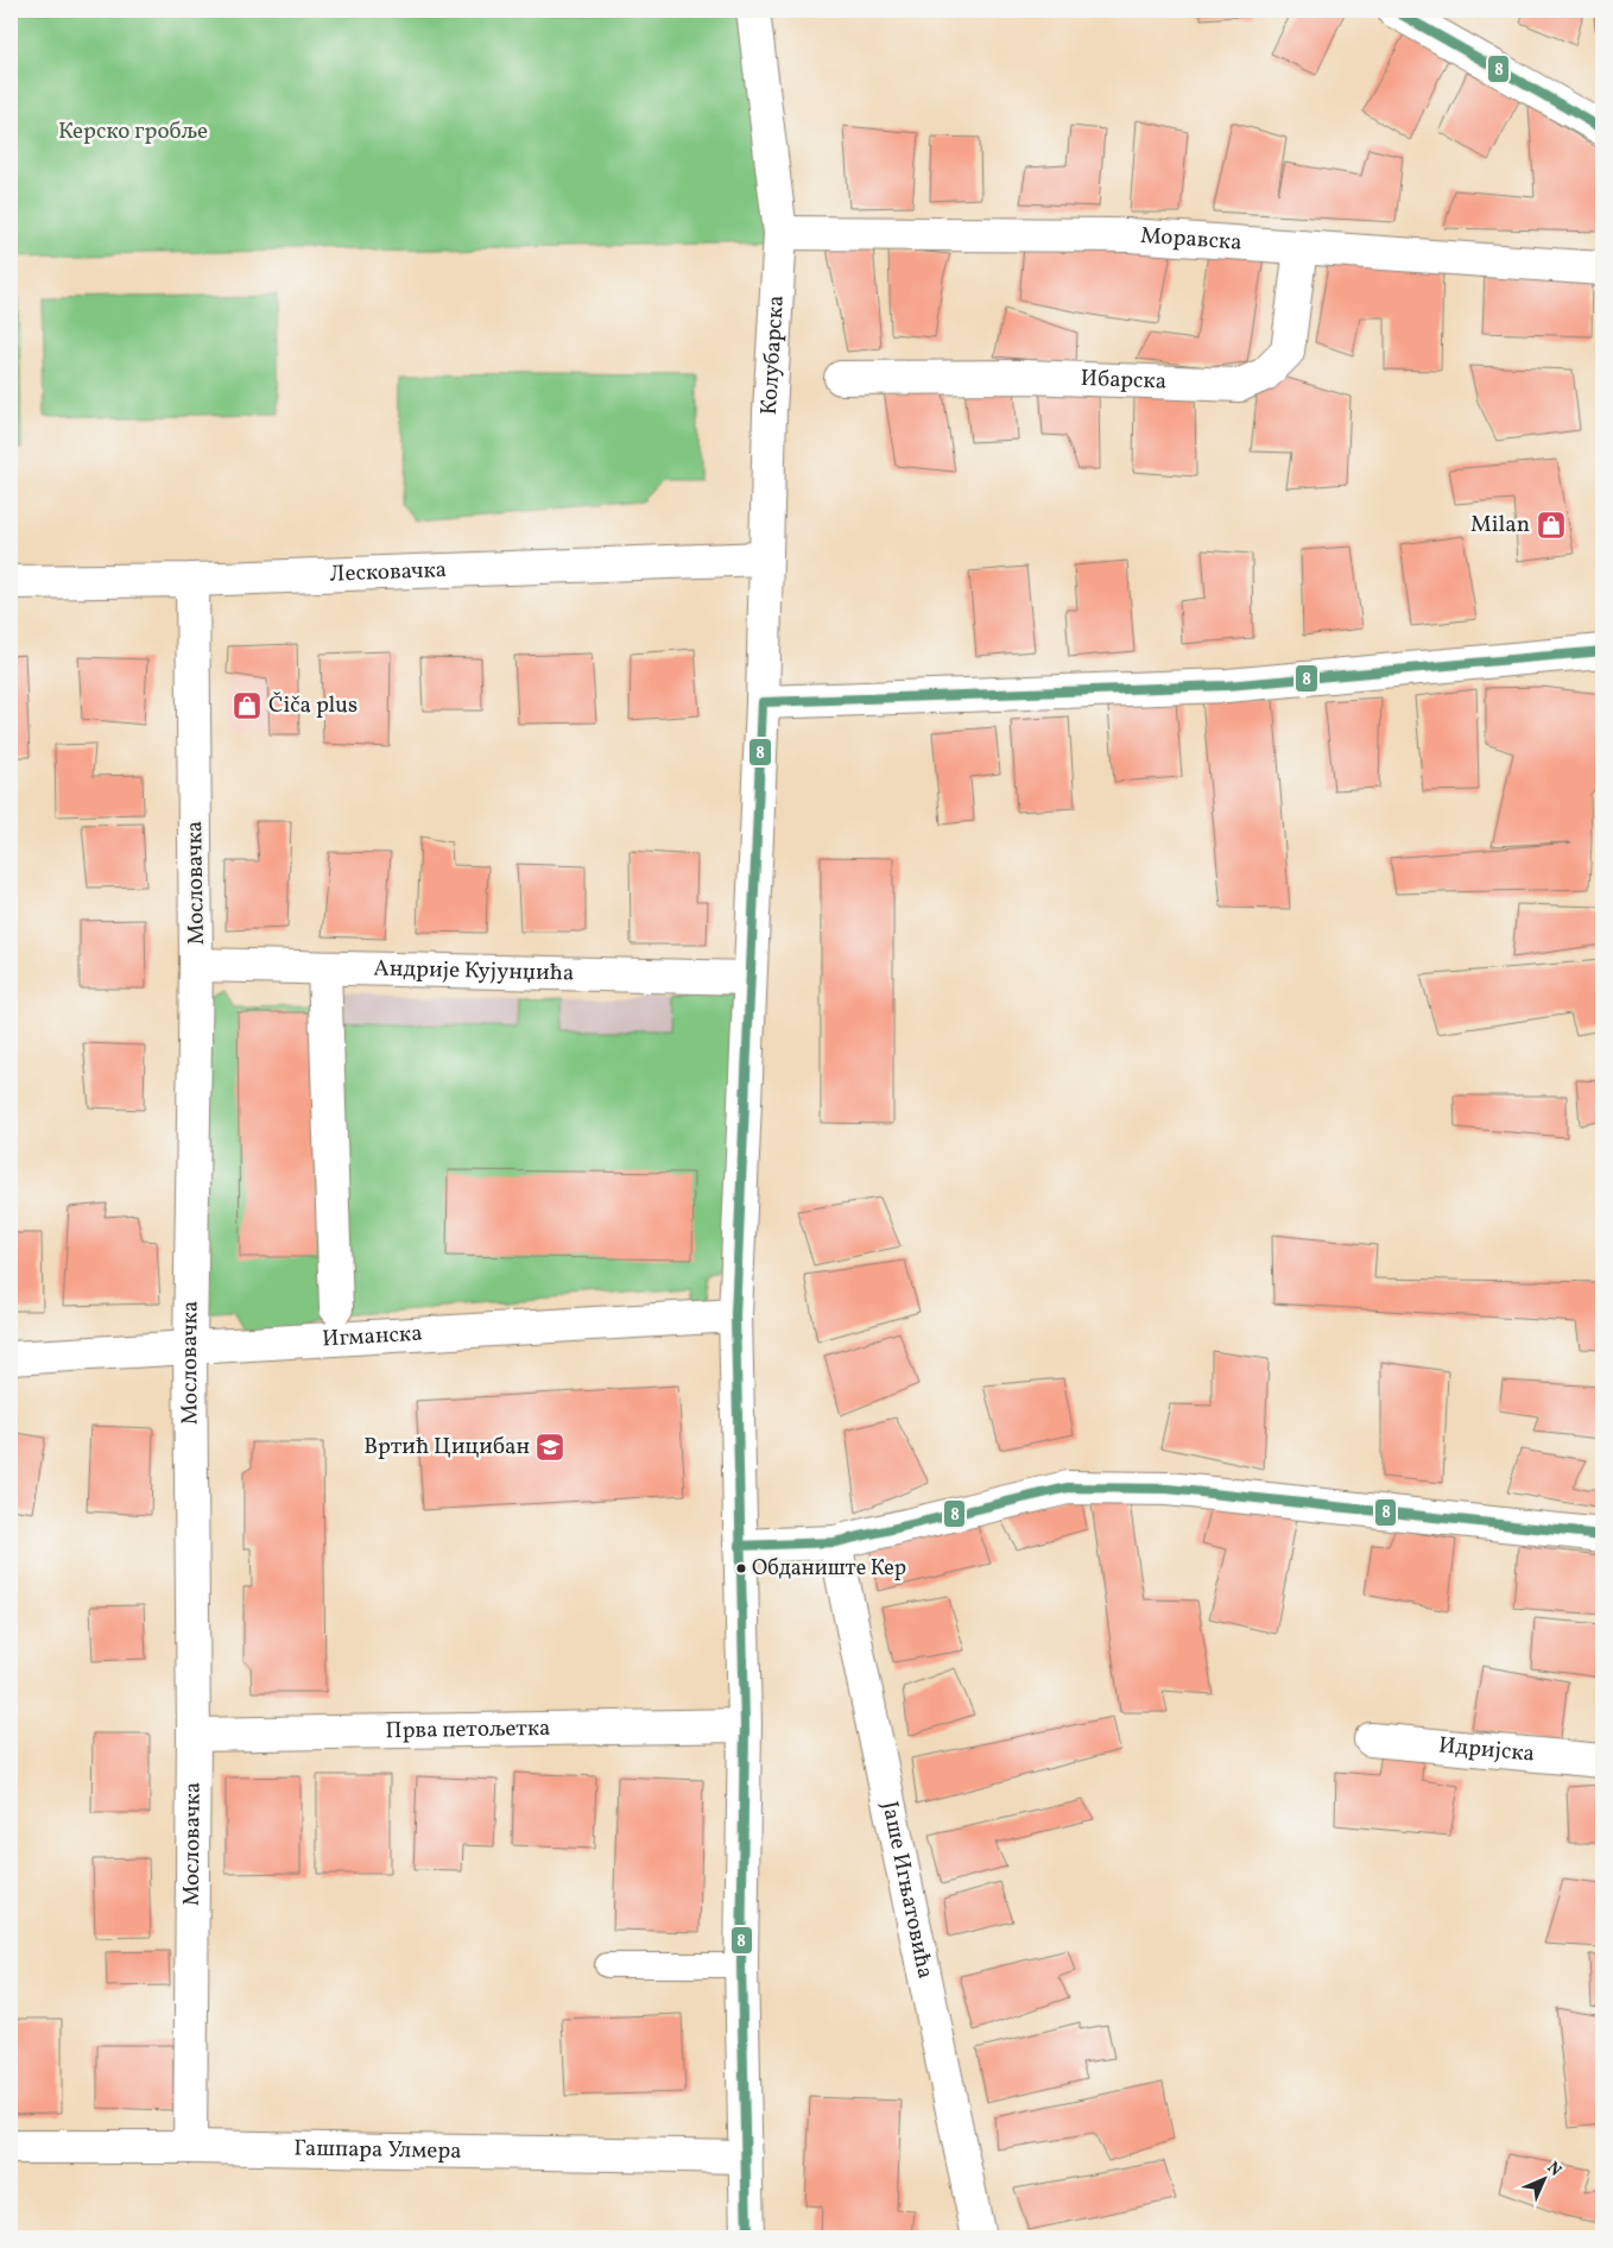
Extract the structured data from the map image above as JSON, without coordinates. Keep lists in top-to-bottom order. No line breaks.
{"streets":{"street":["Моравска","Колубарска","Ибарска","Лесковачка","Мословачка","Андрије Кујунџића","Игманска","Прва петољетка","Идријска","Јаше Игњатовића","Гашпара Улмера"]},"crossings":[["Моравска","Колубарска"],["Моравска","Ибарска"],["Колубарска","Лесковачка"],["Колубарска","Андрије Кујунџића"],["Колубарска","Игманска"],["Колубарска","Прва петољетка"],["Колубарска","Гашпара Улмера"],["Лесковачка","Мословачка"],["Мословачка","Андрије Кујунџића"],["Мословачка","Игманска"],["Мословачка","Прва петољетка"],["Мословачка","Гашпара Улмера"]],"parks":["Керско гробље"],"places":{"shop":["Milan","Čiča plus"],"school or university":["Вртић Цицибан"],"other":["Обданиште Кер"]},"lines":["transit line 8"],"north":"top right"}
